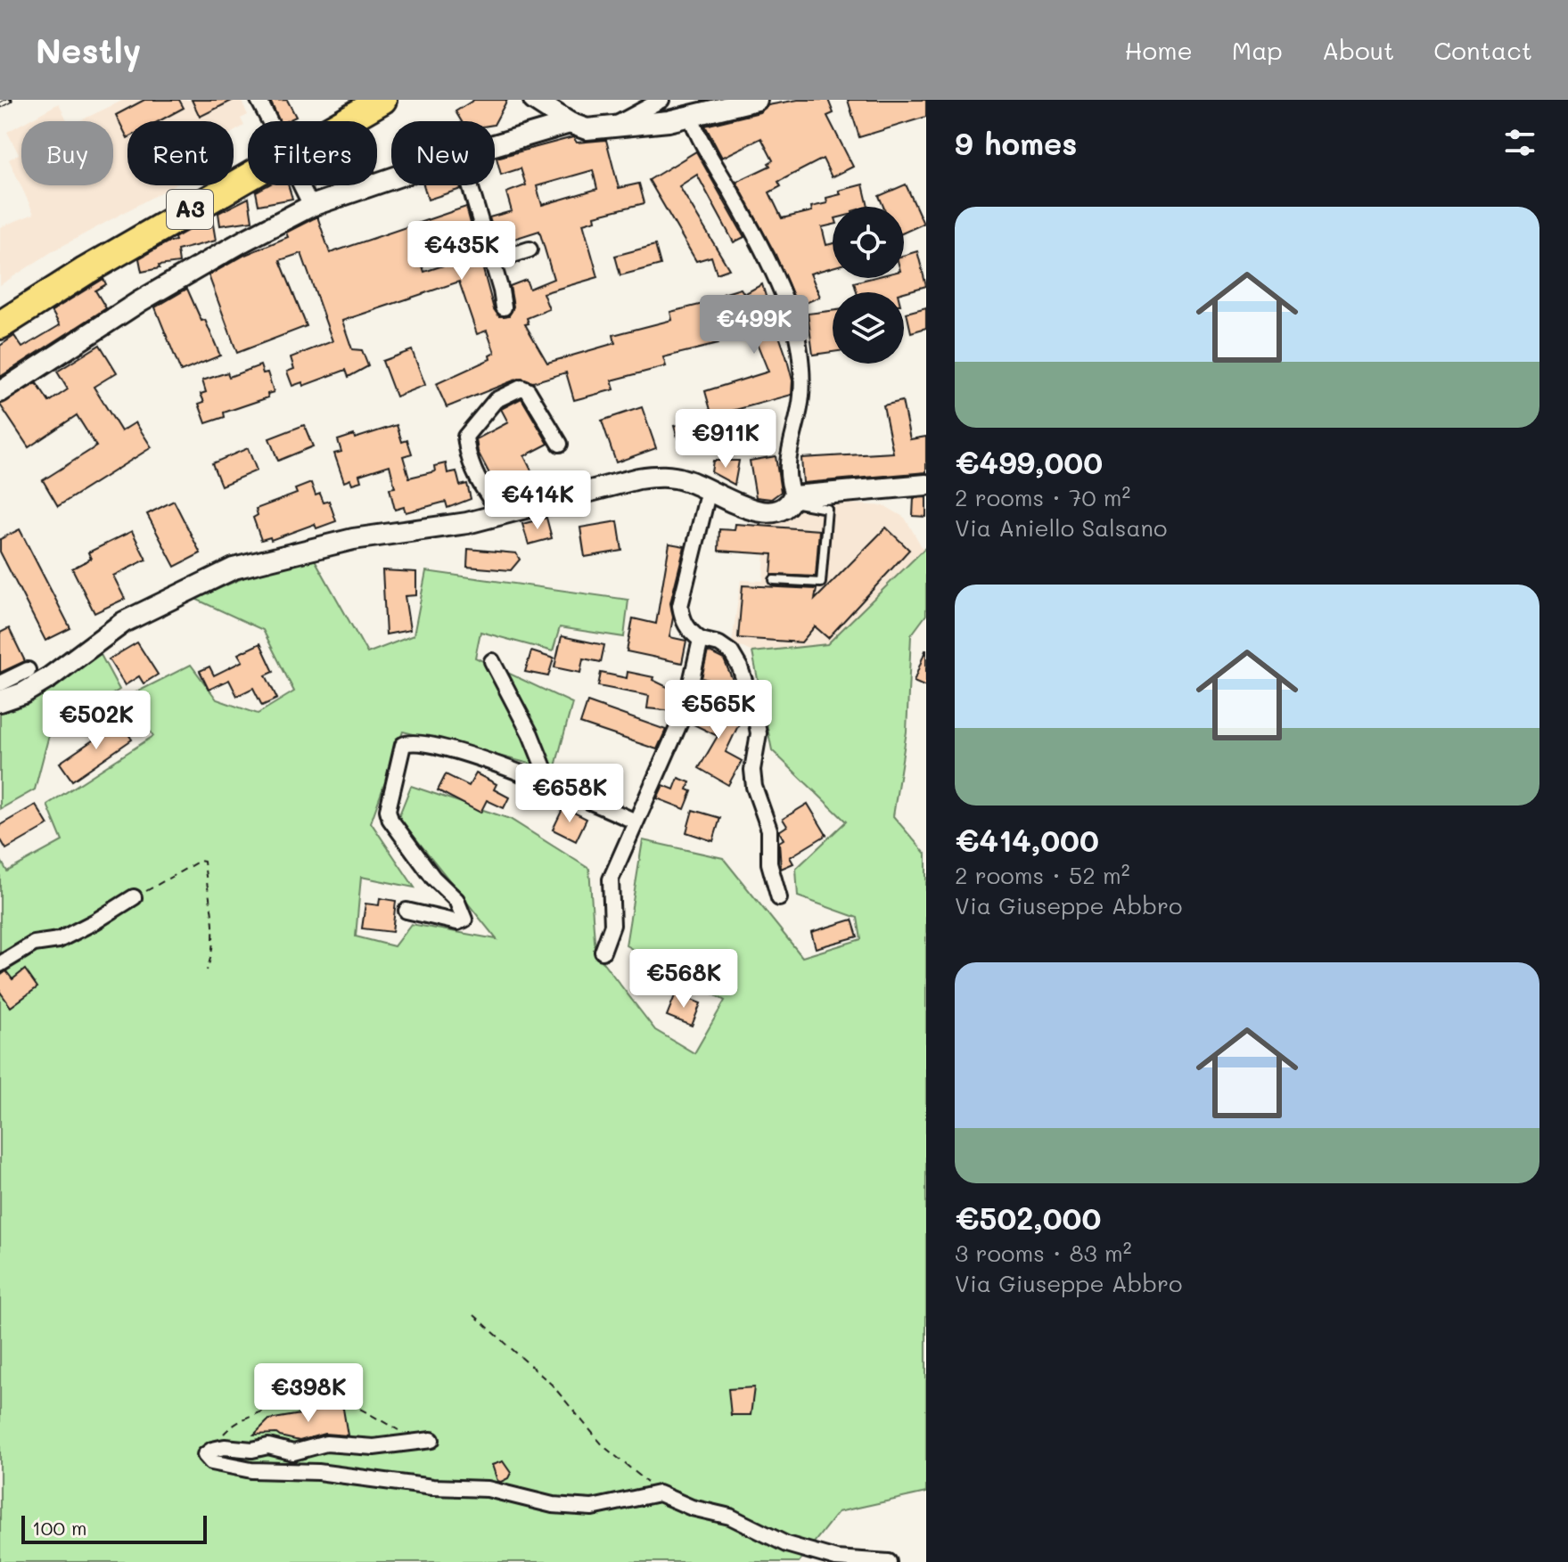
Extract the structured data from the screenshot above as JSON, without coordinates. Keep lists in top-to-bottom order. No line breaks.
{"streets":{"highway":["A3"]},"scale_bar":"100 m","page":{"header":"Nestly","nav":["Home","Map","About","Contact"],"heading":"9 homes","chip":["Buy","Rent","Filters","New"],"list":[{"name":"€499,000","note":"2 rooms · 70 m² · Via Aniello Salsano"},{"name":"€414,000","note":"2 rooms · 52 m² · Via Giuseppe Abbro"},{"name":"€502,000","note":"3 rooms · 83 m² · Via Giuseppe Abbro"}],"price":["€435K","€499K","€911K","€414K","€565K","€502K","€658K","€568K","€398K"],"scale":"100 m"}}
